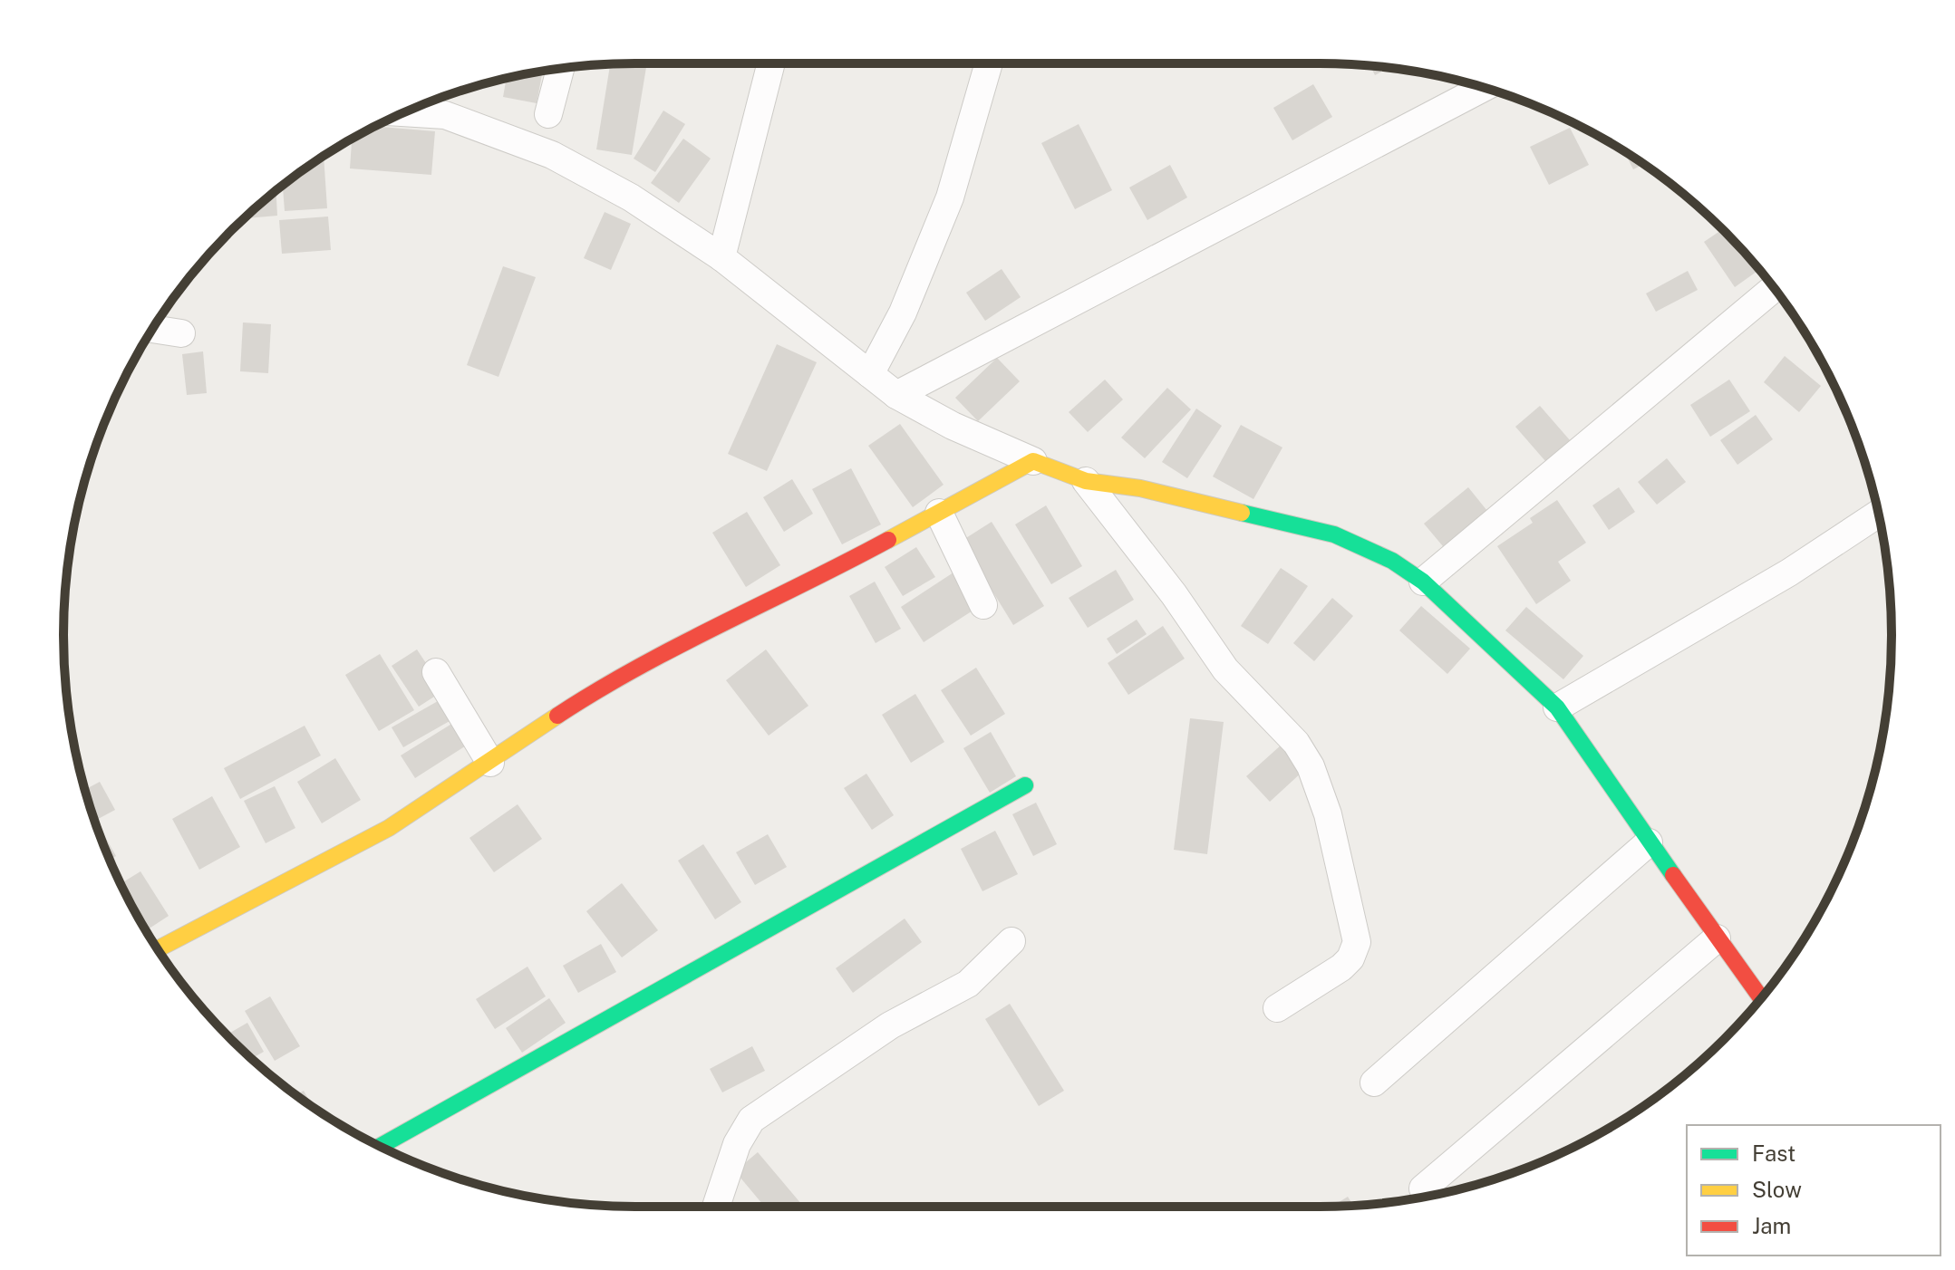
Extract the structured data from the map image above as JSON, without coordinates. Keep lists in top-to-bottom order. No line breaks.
{"legend":["Fast","Slow","Jam"]}
